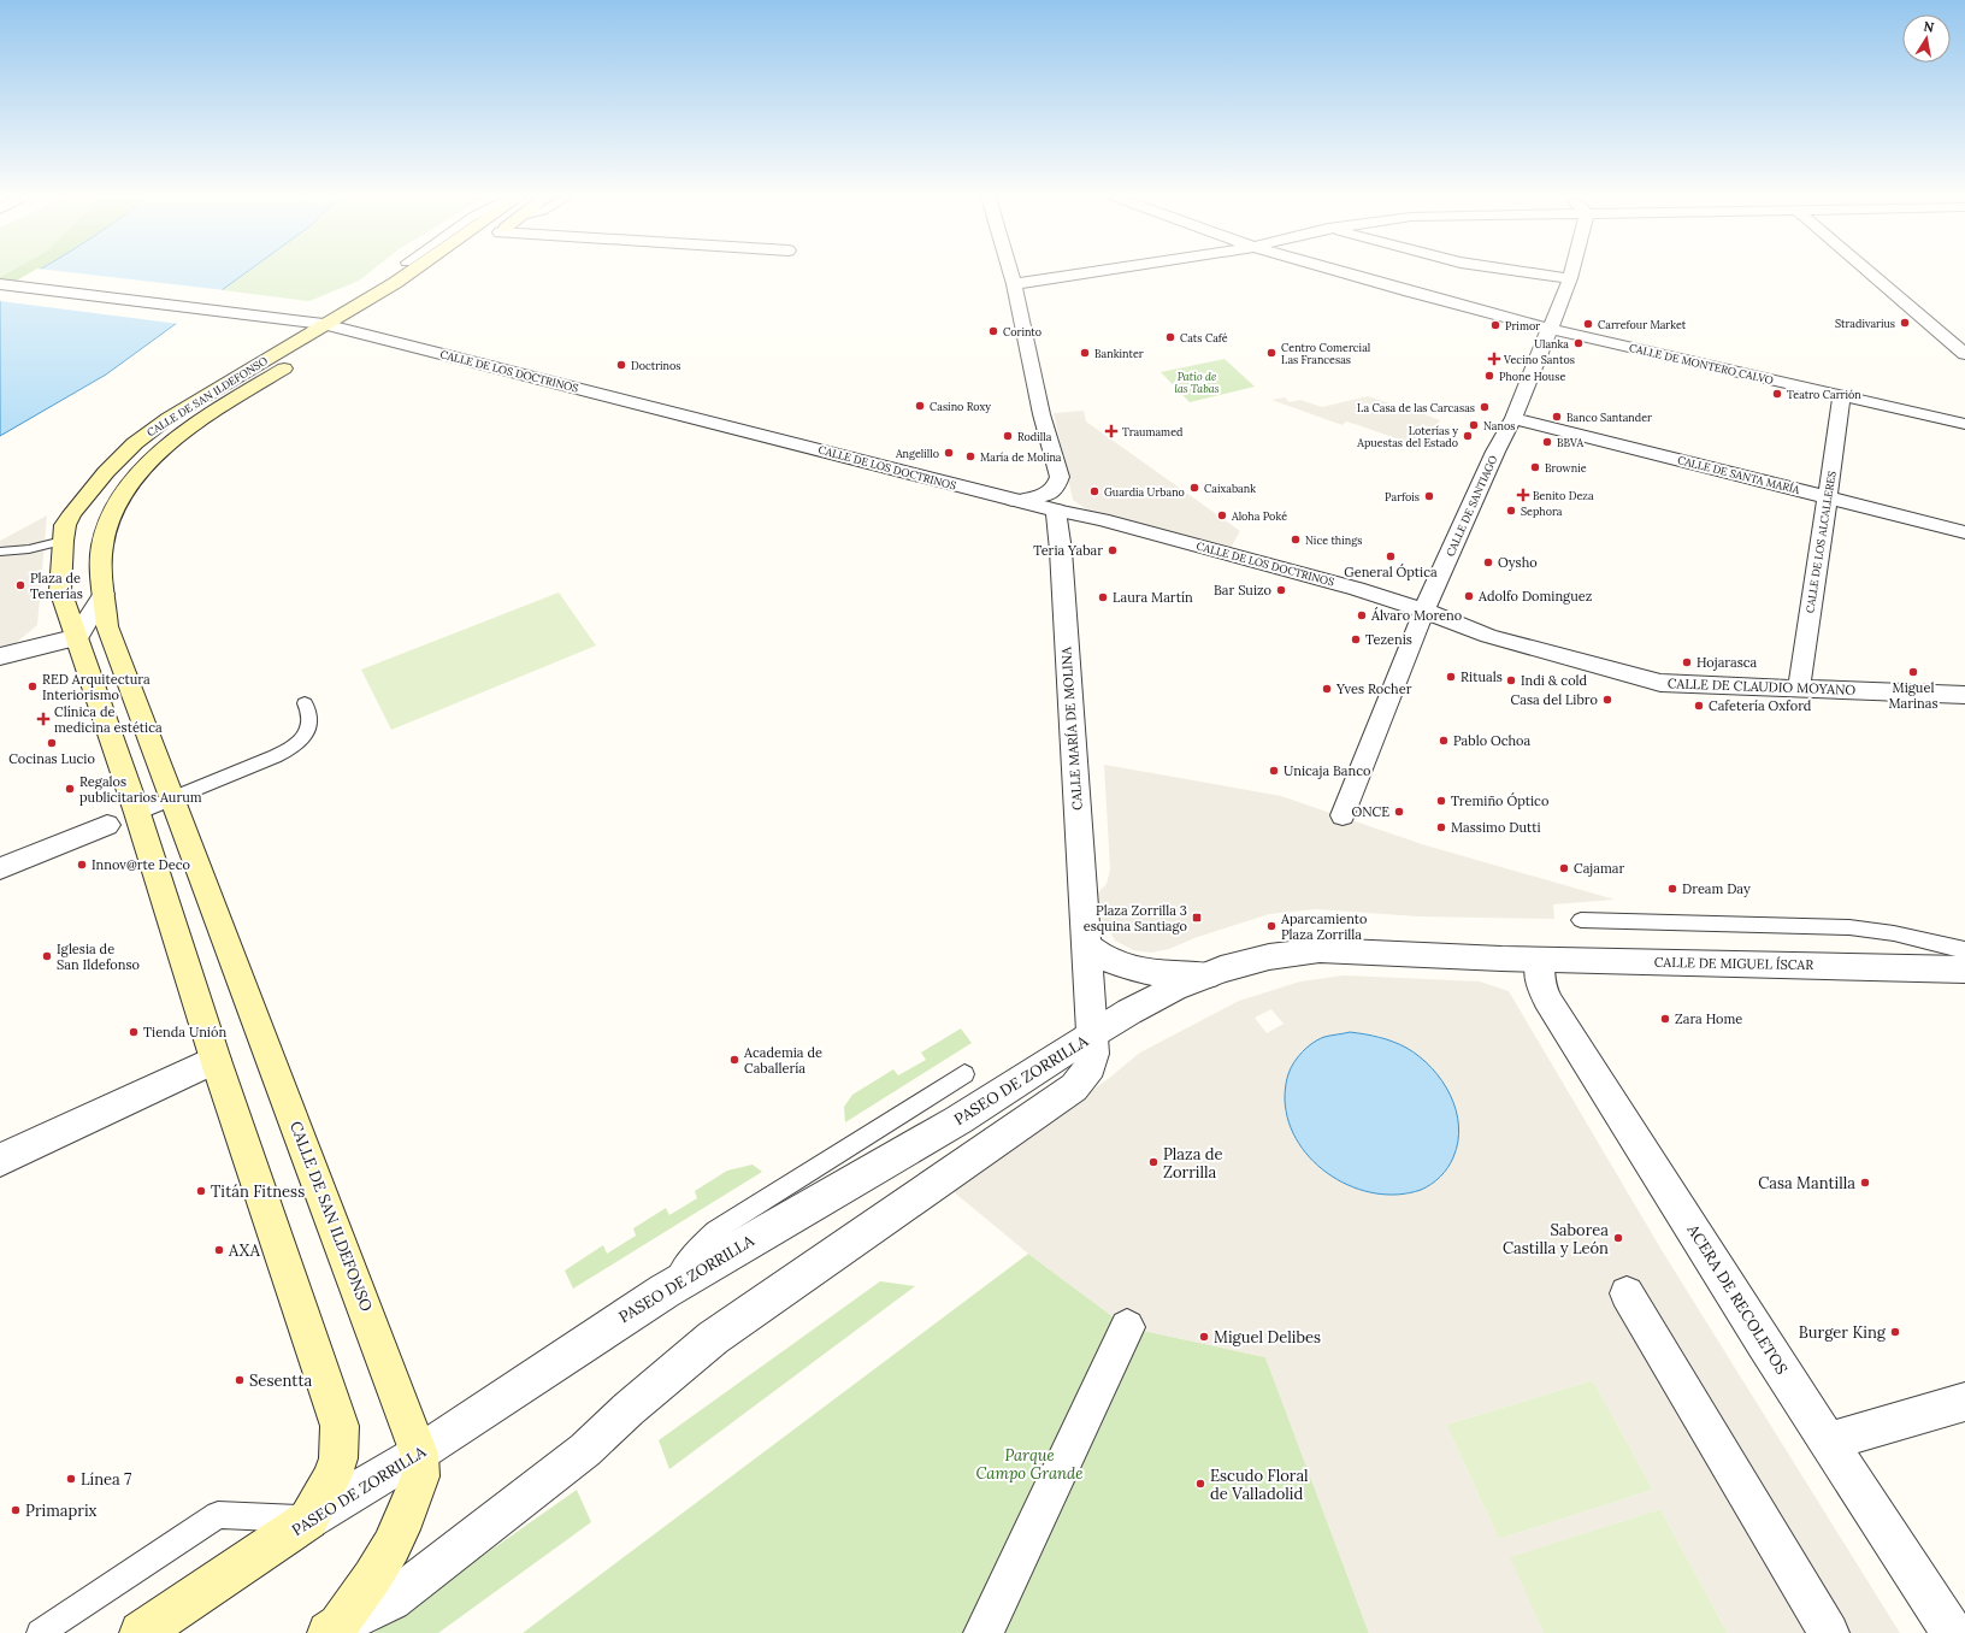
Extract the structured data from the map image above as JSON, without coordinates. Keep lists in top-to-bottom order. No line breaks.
{"streets":{"main road":["CALLE DE SAN ILDEFONSO","PASEO DE ZORRILLA"],"street":["CALLE DE MONTERO CALVO","CALLE DE LOS DOCTRINOS","CALLE DE SANTA MARÍA","CALLE DE SANTIAGO","CALLE DE LOS ALCALLERES","CALLE DE CLAUDIO MOYANO","CALLE MARÍA DE MOLINA","CALLE DE MIGUEL ÍSCAR","ACERA DE RECOLETOS"]},"crossings":[["CALLE DE MONTERO CALVO","CALLE DE SANTIAGO"],["CALLE DE MONTERO CALVO","CALLE DE LOS ALCALLERES"],["CALLE DE LOS DOCTRINOS","CALLE DE SAN ILDEFONSO"],["CALLE DE LOS DOCTRINOS","CALLE DE SANTIAGO"],["CALLE DE LOS DOCTRINOS","CALLE DE CLAUDIO MOYANO"],["CALLE DE LOS DOCTRINOS","CALLE MARÍA DE MOLINA"],["CALLE DE SAN ILDEFONSO","PASEO DE ZORRILLA"],["CALLE DE SANTA MARÍA","CALLE DE SANTIAGO"],["CALLE DE SANTA MARÍA","CALLE DE LOS ALCALLERES"],["CALLE DE SANTIAGO","CALLE DE CLAUDIO MOYANO"],["CALLE DE LOS ALCALLERES","CALLE DE CLAUDIO MOYANO"],["CALLE MARÍA DE MOLINA","PASEO DE ZORRILLA"],["CALLE DE MIGUEL ÍSCAR","ACERA DE RECOLETOS"]],"parks":["Patio de las Tabas","Parque Campo Grande"],"places":{"other":["Stradivarius","Carrefour Market","Primor","Corinto","Cats Café","Ulanka","Bankinter","Centro Comercial Las Francesas","Doctrinos","Phone House","Teatro Carrión","Casino Roxy","La Casa de las Carcasas","Banco Santander","Nanos","Rodilla","Loterías y Apuestas del Estado","BBVA","Angelillo","María de Molina","Brownie","Caixabank","Guardia Urbano","Parfois","Sephora","Aloha Poké","Nice things","Teria Yabar","General Óptica","Oysho","Plaza de Tenerías","Bar Suizo","Adolfo Dominguez","Laura Martín","Álvaro Moreno","Tezenis","Hojarasca","Miguel Marinas","Rituals","Indi & cold","RED Arquitectura Interiorismo","Yves Rocher","Casa del Libro","Cafetería Oxford","Pablo Ochoa","Cocinas Lucio","Unicaja Banco","Regalos publicitarios Aurum","Tremiño Óptico","ONCE","Massimo Dutti","Innov@rte Deco","Cajamar","Dream Day","Aparcamiento Plaza Zorrilla","Iglesia de San Ildefonso","Zara Home","Tienda Unión","Academia de Caballería","Plaza de Zorrilla","Casa Mantilla","Titán Fitness","Saborea Castilla y León","AXA","Burger King","Miguel Delibes","Sesentta","Línea 7","Escudo Floral de Valladolid","Primaprix"],"health":["Vecino Santos","Traumamed","Benito Deza","Clínica de medicina estética"],"transit":["Plaza Zorrilla 3 esquina Santiago"]},"north":"top"}
